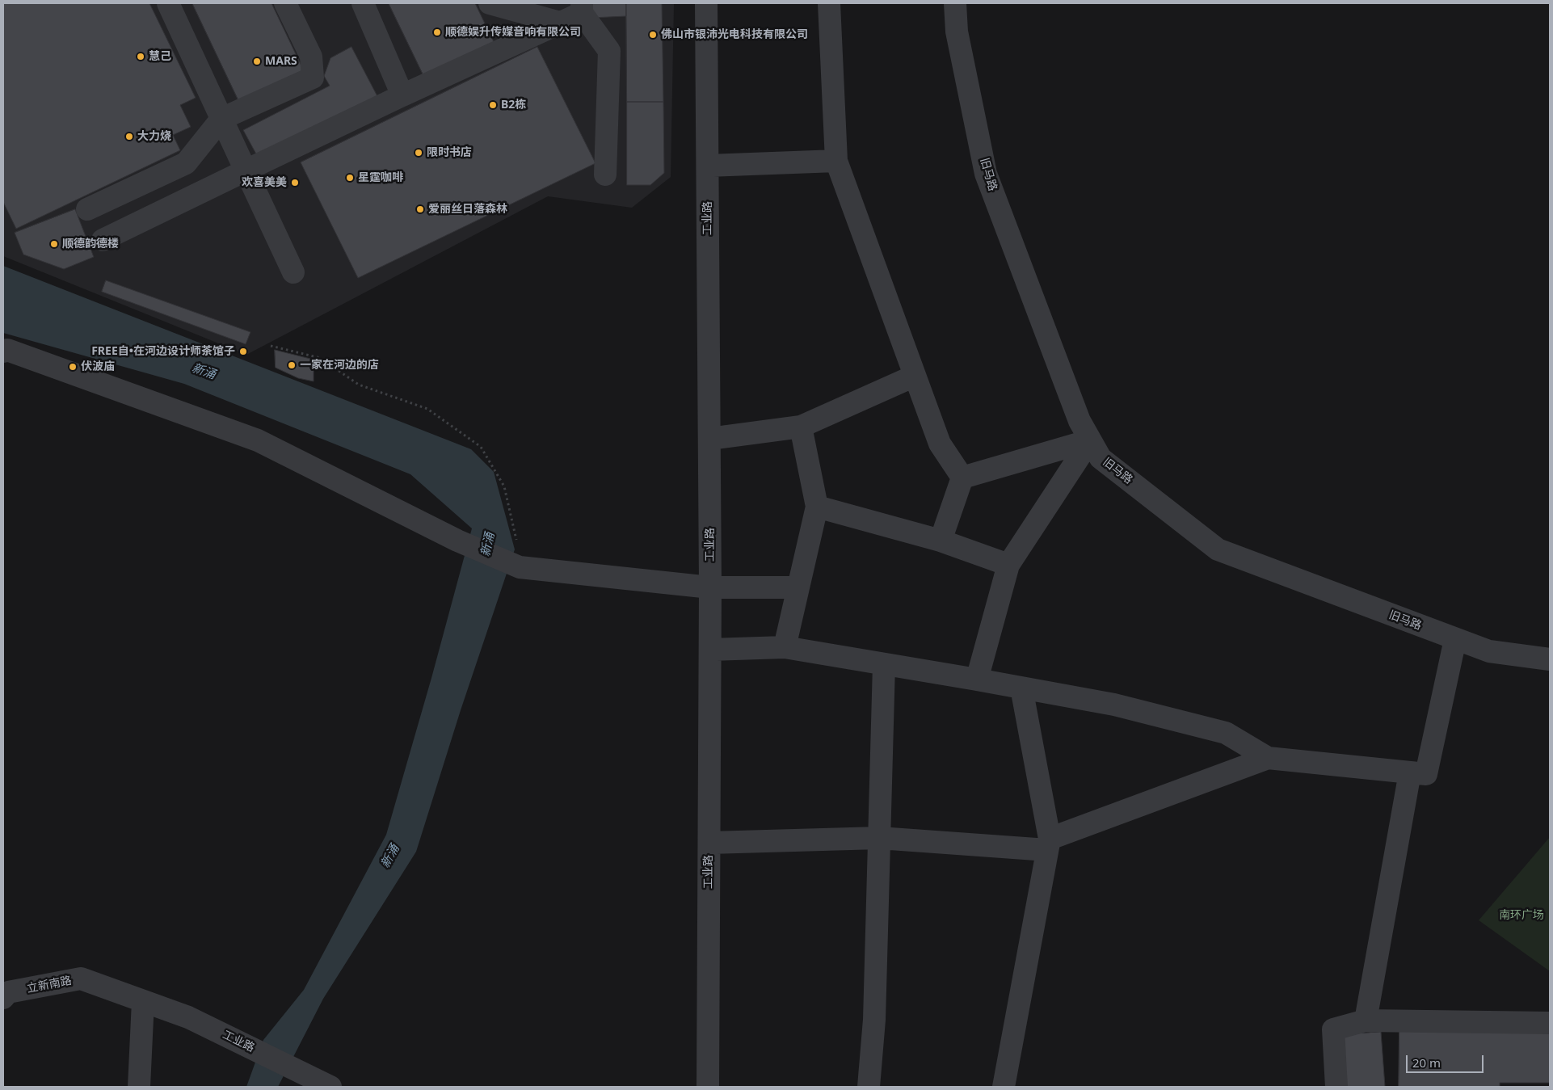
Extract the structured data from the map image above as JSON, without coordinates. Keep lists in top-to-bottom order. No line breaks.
{"streets":{"street":["旧马路","工业路","立新南路"]},"crossings":[["工业路","立新南路"]],"water":["新涌"],"parks":["南环广场"],"places":["顺德娱升传媒音响有限公司","佛山市银沛光电科技有限公司","慧己","MARS","B2栋","大力烧","限时书店","星霆咖啡","欢喜美美","爱丽丝日落森林","顺德韵德楼","FREE自•在河边设计师茶馆子","一家在河边的店","伏波庙"],"scale_bar":"20 m"}
